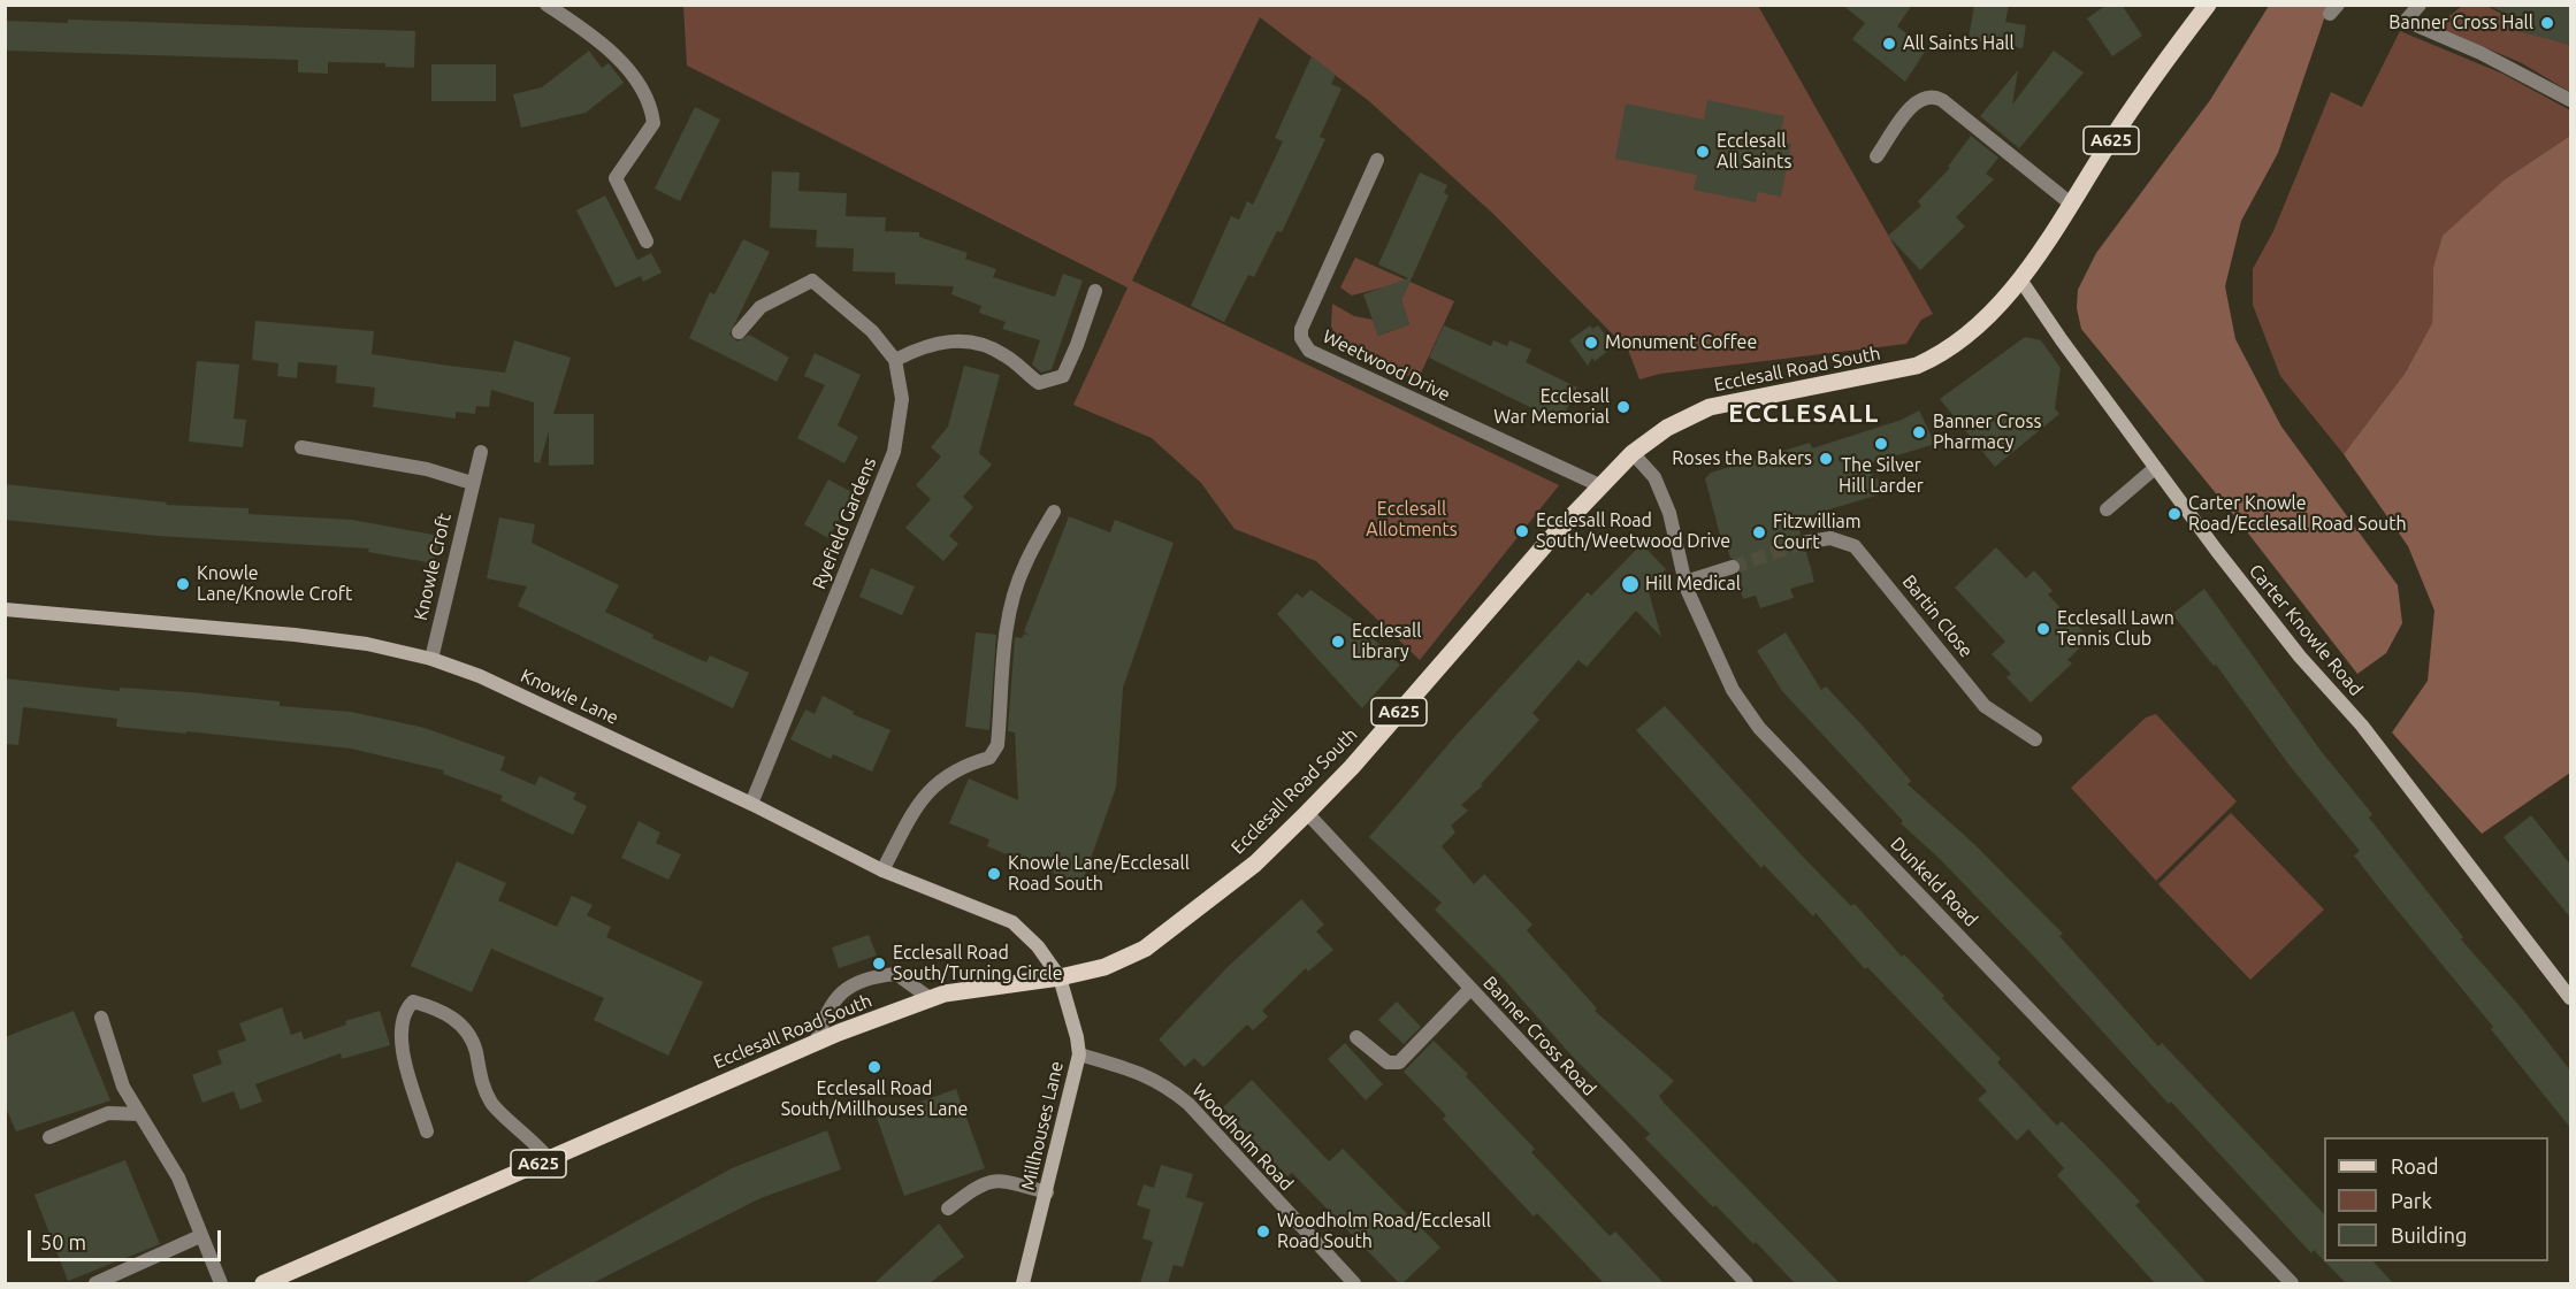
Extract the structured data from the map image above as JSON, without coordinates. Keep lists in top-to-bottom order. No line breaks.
{"streets":{"main road":["A625","Ecclesall Road South"],"street":["Weetwood Drive","Ryefield Gardens","Knowle Croft","Bartin Close","Carter Knowle Road","Knowle Lane","Dunkeld Road","Banner Cross Road","Millhouses Lane","Woodholm Road"]},"crossings":[["Weetwood Drive","Ecclesall Road South"],["Ecclesall Road South","Carter Knowle Road"],["Ecclesall Road South","Knowle Lane"],["Ecclesall Road South","Dunkeld Road"],["Ecclesall Road South","Banner Cross Road"],["Ecclesall Road South","Millhouses Lane"],["Ryefield Gardens","Knowle Lane"],["Knowle Croft","Knowle Lane"],["Knowle Lane","Millhouses Lane"],["Millhouses Lane","Woodholm Road"]],"districts":["ECCLESALL"],"parks":["Ecclesall Allotments"],"places":["Banner Cross Hall","All Saints Hall","Ecclesall All Saints","Monument Coffee","Ecclesall War Memorial","Banner Cross Pharmacy","The Silver Hill Larder","Roses the Bakers","Carter Knowle Road/Ecclesall Road South","Ecclesall Road South/Weetwood Drive","Fitzwilliam Court","Knowle Lane/Knowle Croft","Hill Medical","Ecclesall Lawn Tennis Club","Ecclesall Library","Knowle Lane/Ecclesall Road South","Ecclesall Road South/Turning Circle","Ecclesall Road South/Millhouses Lane","Woodholm Road/Ecclesall Road South"],"legend":["Road","Park","Building"],"scale_bar":"50 m"}
